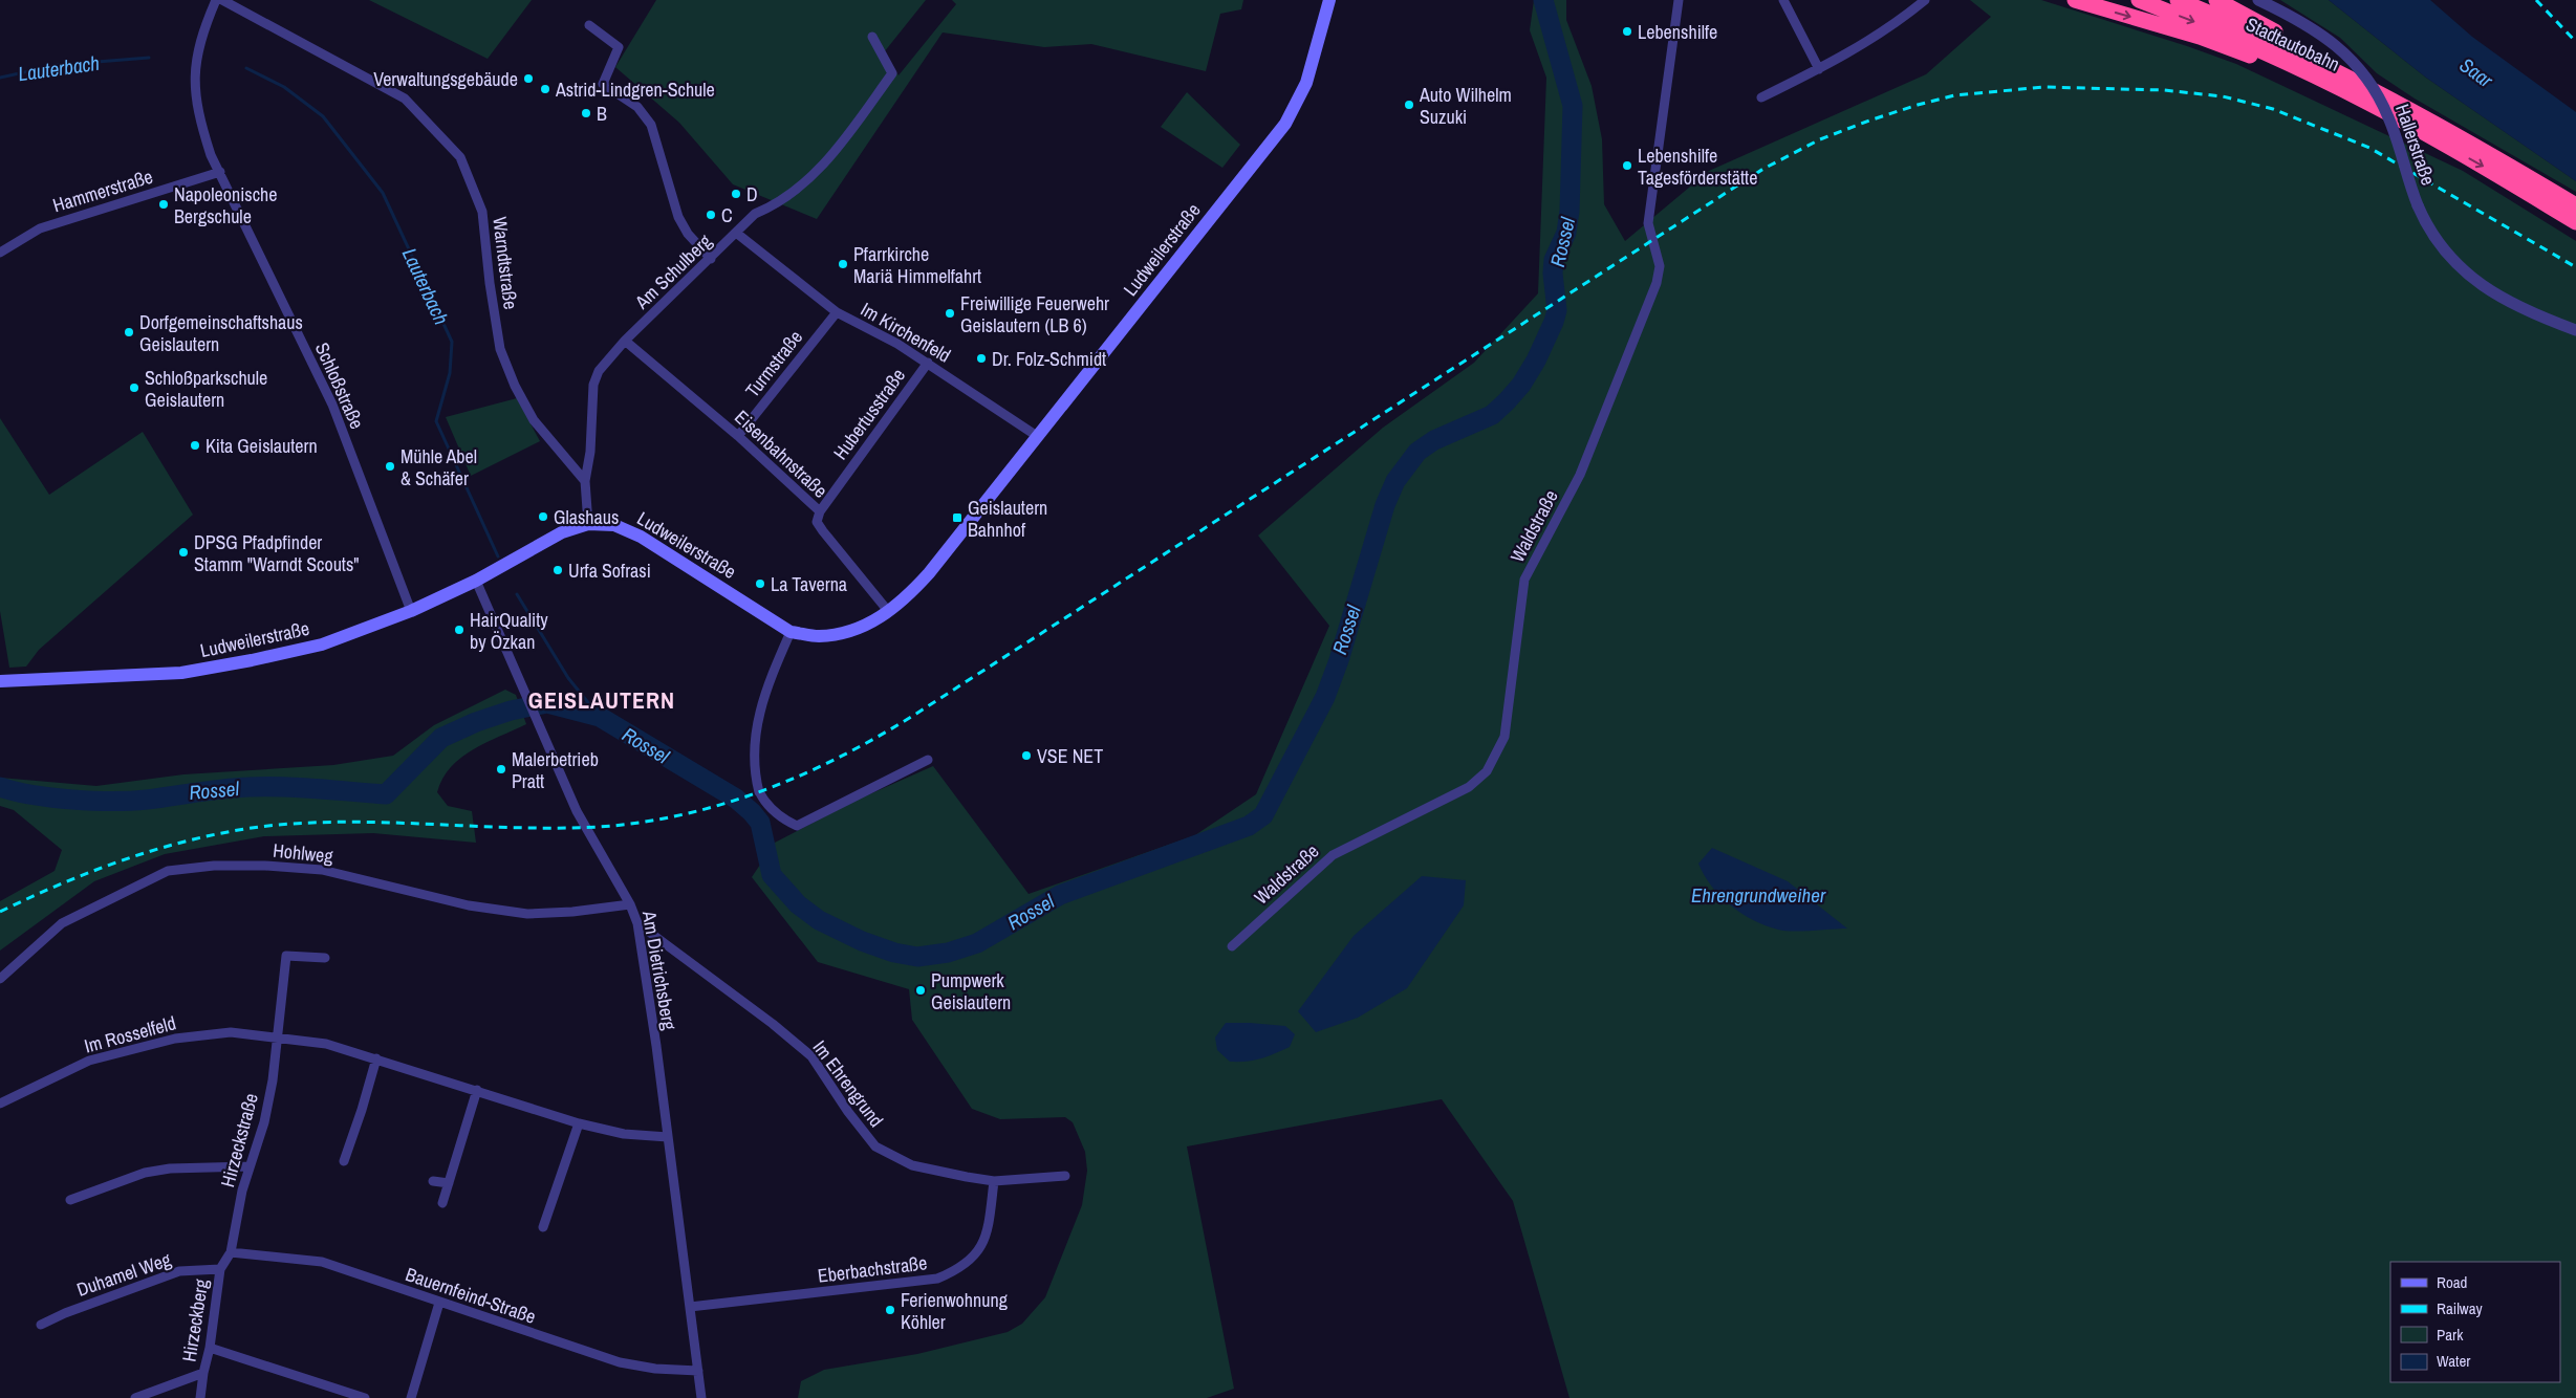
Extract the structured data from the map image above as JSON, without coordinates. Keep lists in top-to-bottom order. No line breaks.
{"streets":{"highway":["Stadtautobahn"],"main road":["Ludweilerstraße"],"street":["Hallerstraße","Hammerstraße","Warndtstraße","Am Schulberg","Im Kirchenfeld","Turmstraße","Schloßstraße","Hubertusstraße","Eisenbahnstraße","Waldstraße","Hohlweg","Am Dietrichsberg","Im Rosselfeld","Im Ehrengrund","Hirzeckstraße","Eberbachstraße","Duhamel Weg","Bauernfeind-Straße","Hirzeckberg"]},"crossings":[["Hammerstraße","Schloßstraße"],["Ludweilerstraße","Am Schulberg"],["Ludweilerstraße","Im Kirchenfeld"],["Ludweilerstraße","Schloßstraße"],["Ludweilerstraße","Eisenbahnstraße"],["Ludweilerstraße","Am Dietrichsberg"],["Warndtstraße","Am Schulberg"],["Am Schulberg","Im Kirchenfeld"],["Am Schulberg","Eisenbahnstraße"],["Im Kirchenfeld","Turmstraße"],["Im Kirchenfeld","Hubertusstraße"],["Turmstraße","Eisenbahnstraße"],["Hubertusstraße","Eisenbahnstraße"],["Hohlweg","Am Dietrichsberg"],["Am Dietrichsberg","Im Rosselfeld"],["Am Dietrichsberg","Im Ehrengrund"],["Am Dietrichsberg","Eberbachstraße"],["Am Dietrichsberg","Bauernfeind-Straße"],["Im Rosselfeld","Hirzeckstraße"],["Im Ehrengrund","Eberbachstraße"],["Hirzeckstraße","Bauernfeind-Straße"],["Hirzeckstraße","Hirzeckberg"],["Duhamel Weg","Hirzeckberg"],["Bauernfeind-Straße","Hirzeckberg"]],"districts":["GEISLAUTERN"],"water":["Lauterbach","Saar","Rossel","Ehrengrundweiher"],"places":{"other":["Lebenshilfe","Verwaltungsgebäude","Astrid-Lindgren-Schule","Auto Wilhelm Suzuki","B","Lebenshilfe Tagesförderstätte","D","Napoleonische Bergschule","C","Pfarrkirche Mariä Himmelfahrt","Freiwillige Feuerwehr Geislautern (LB 6)","Dorfgemeinschaftshaus Geislautern","Dr. Folz-Schmidt","Schloßparkschule Geislautern","Kita Geislautern","Mühle Abel & Schäfer","Glashaus","DPSG Pfadpfinder Stamm \"Warndt Scouts\"","Urfa Sofrasi","La Taverna","HairQuality by Özkan","VSE NET","Malerbetrieb Pratt","Pumpwerk Geislautern","Ferienwohnung Köhler"],"transit":["Geislautern Bahnhof"]},"legend":["Road","Railway","Park","Water"]}
